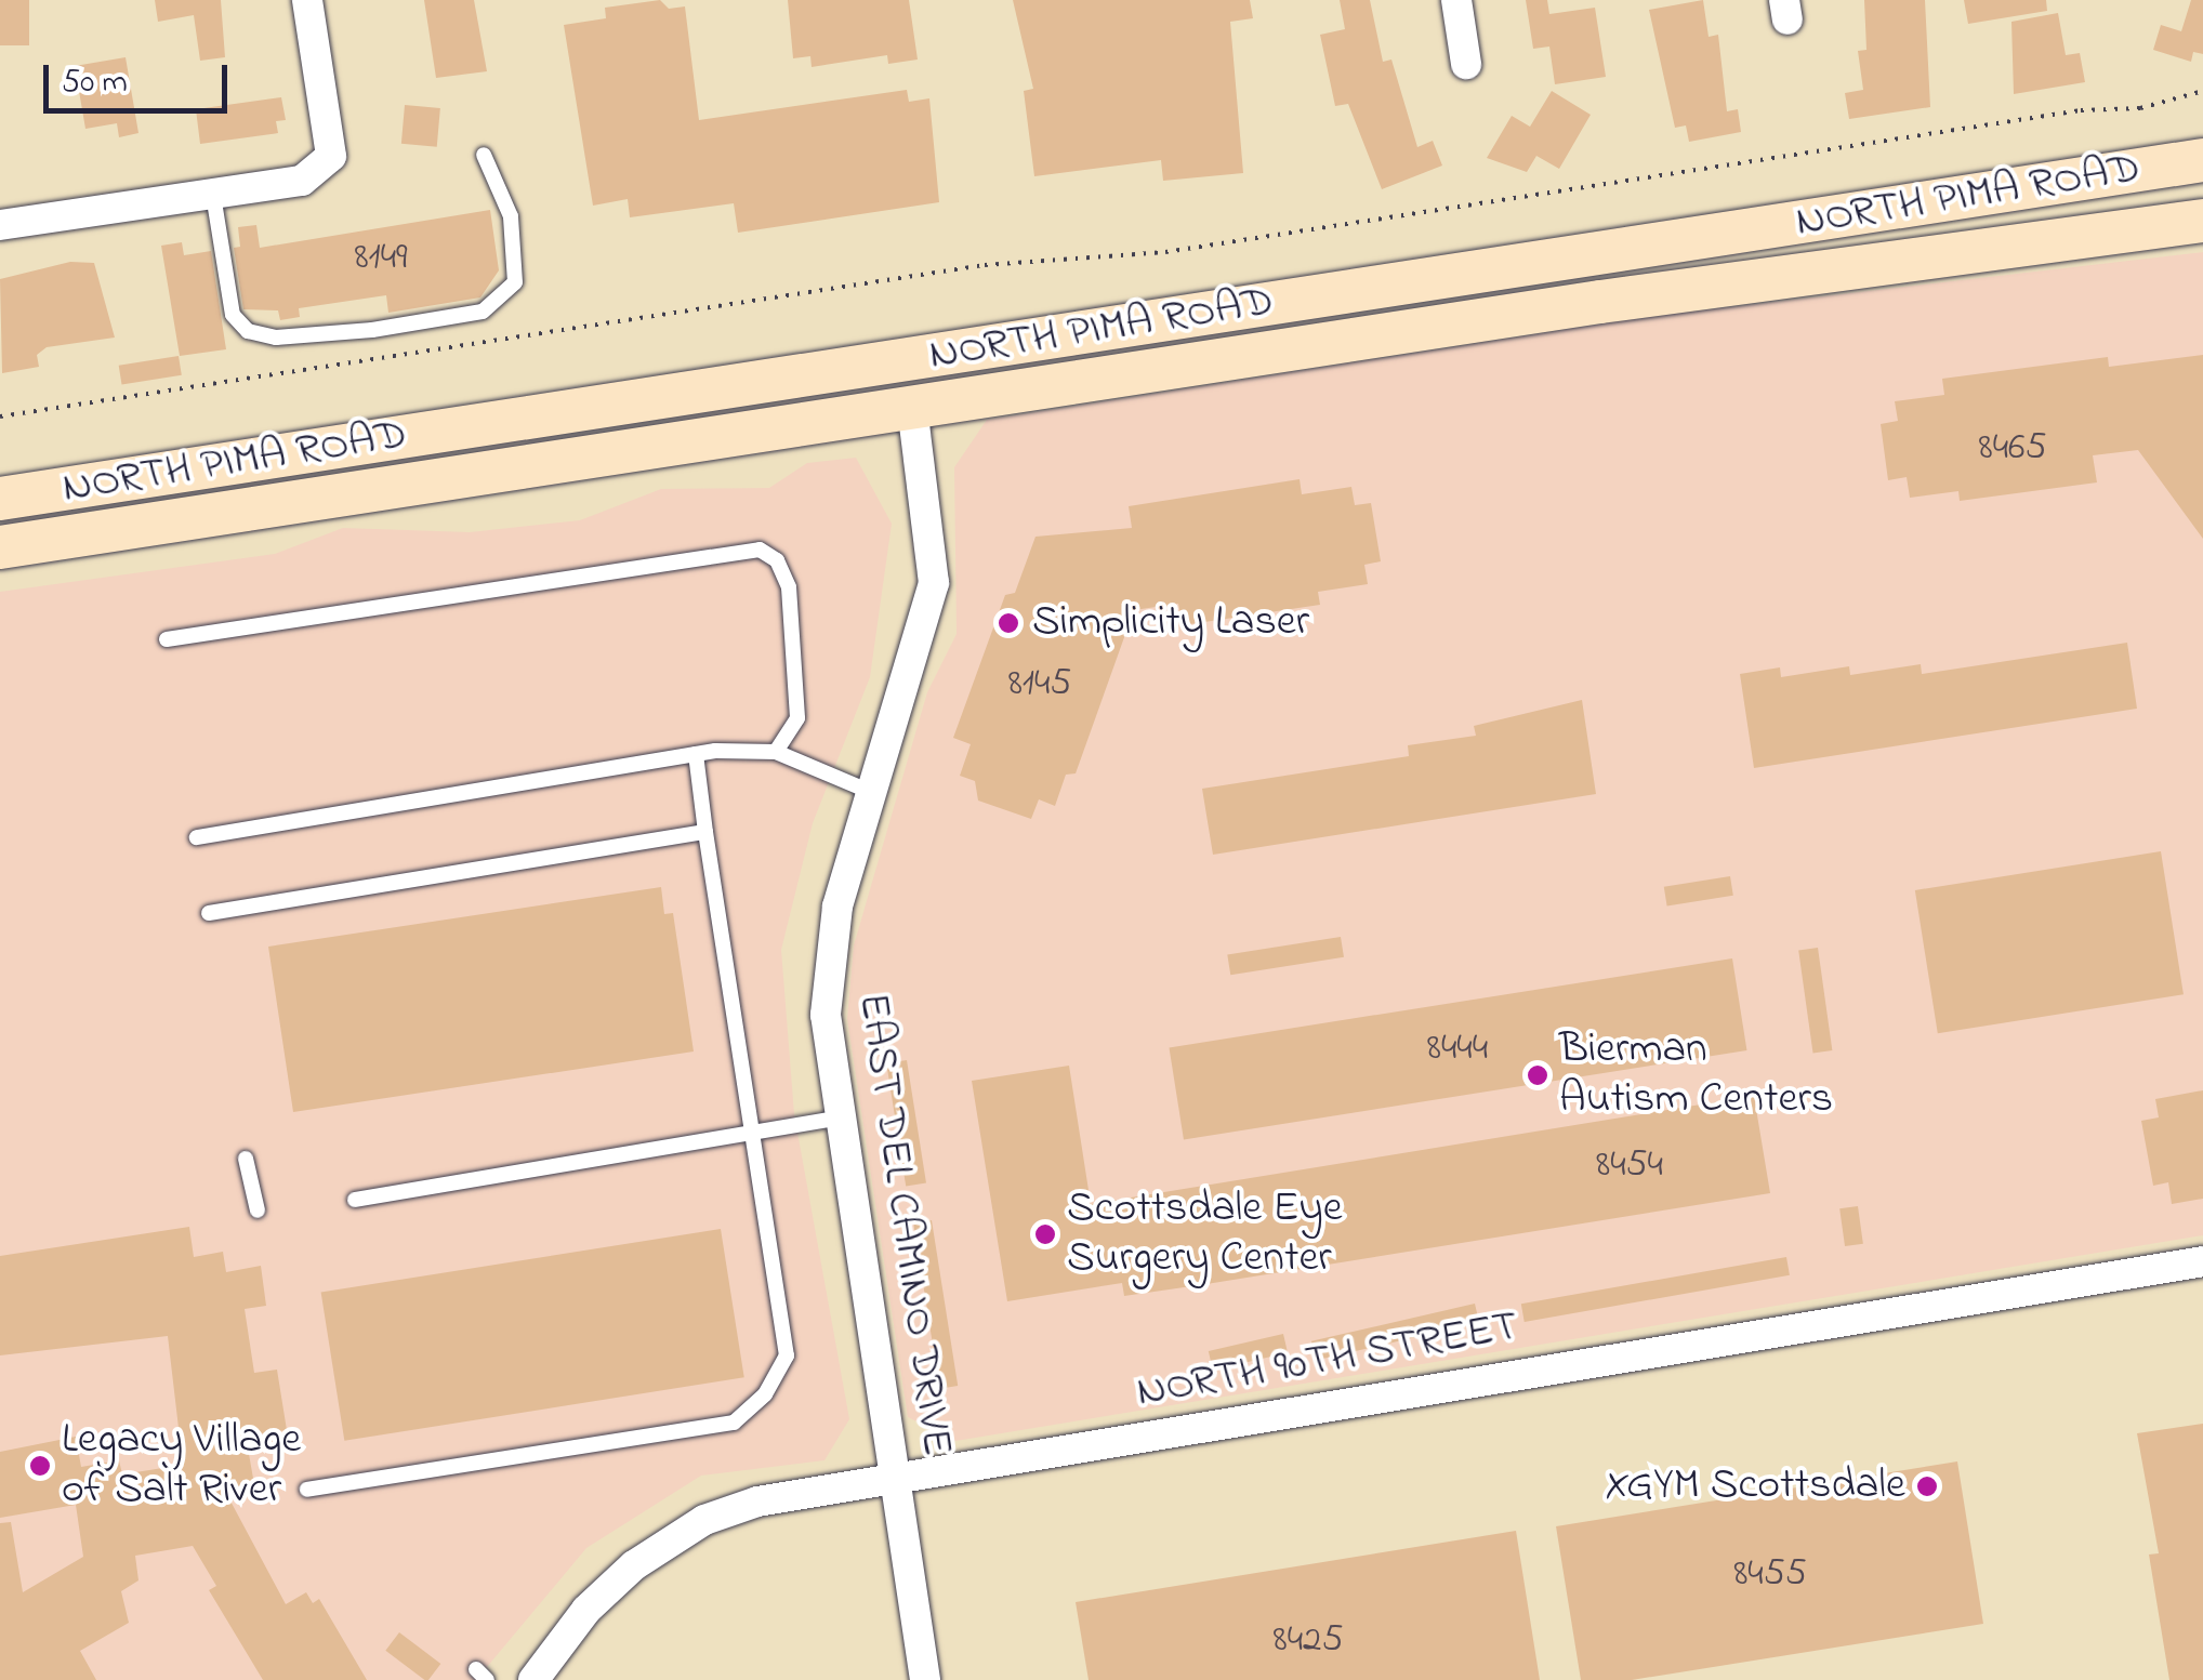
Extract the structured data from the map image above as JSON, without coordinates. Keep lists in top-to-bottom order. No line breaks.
{"streets":{"main road":["NORTH PIMA ROAD"],"street":["EAST DEL CAMINO DRIVE","NORTH 90TH STREET"]},"crossings":[["NORTH PIMA ROAD","EAST DEL CAMINO DRIVE"],["EAST DEL CAMINO DRIVE","NORTH 90TH STREET"]],"places":["Simplicity Laser","Bierman Autism Centers","Scottsdale Eye Surgery Center","Legacy Village of Salt River","XGYM Scottsdale"],"house_numbers":["8149","8465","8145","8444","8454","8455","8425"],"scale_bar":"50 m"}
